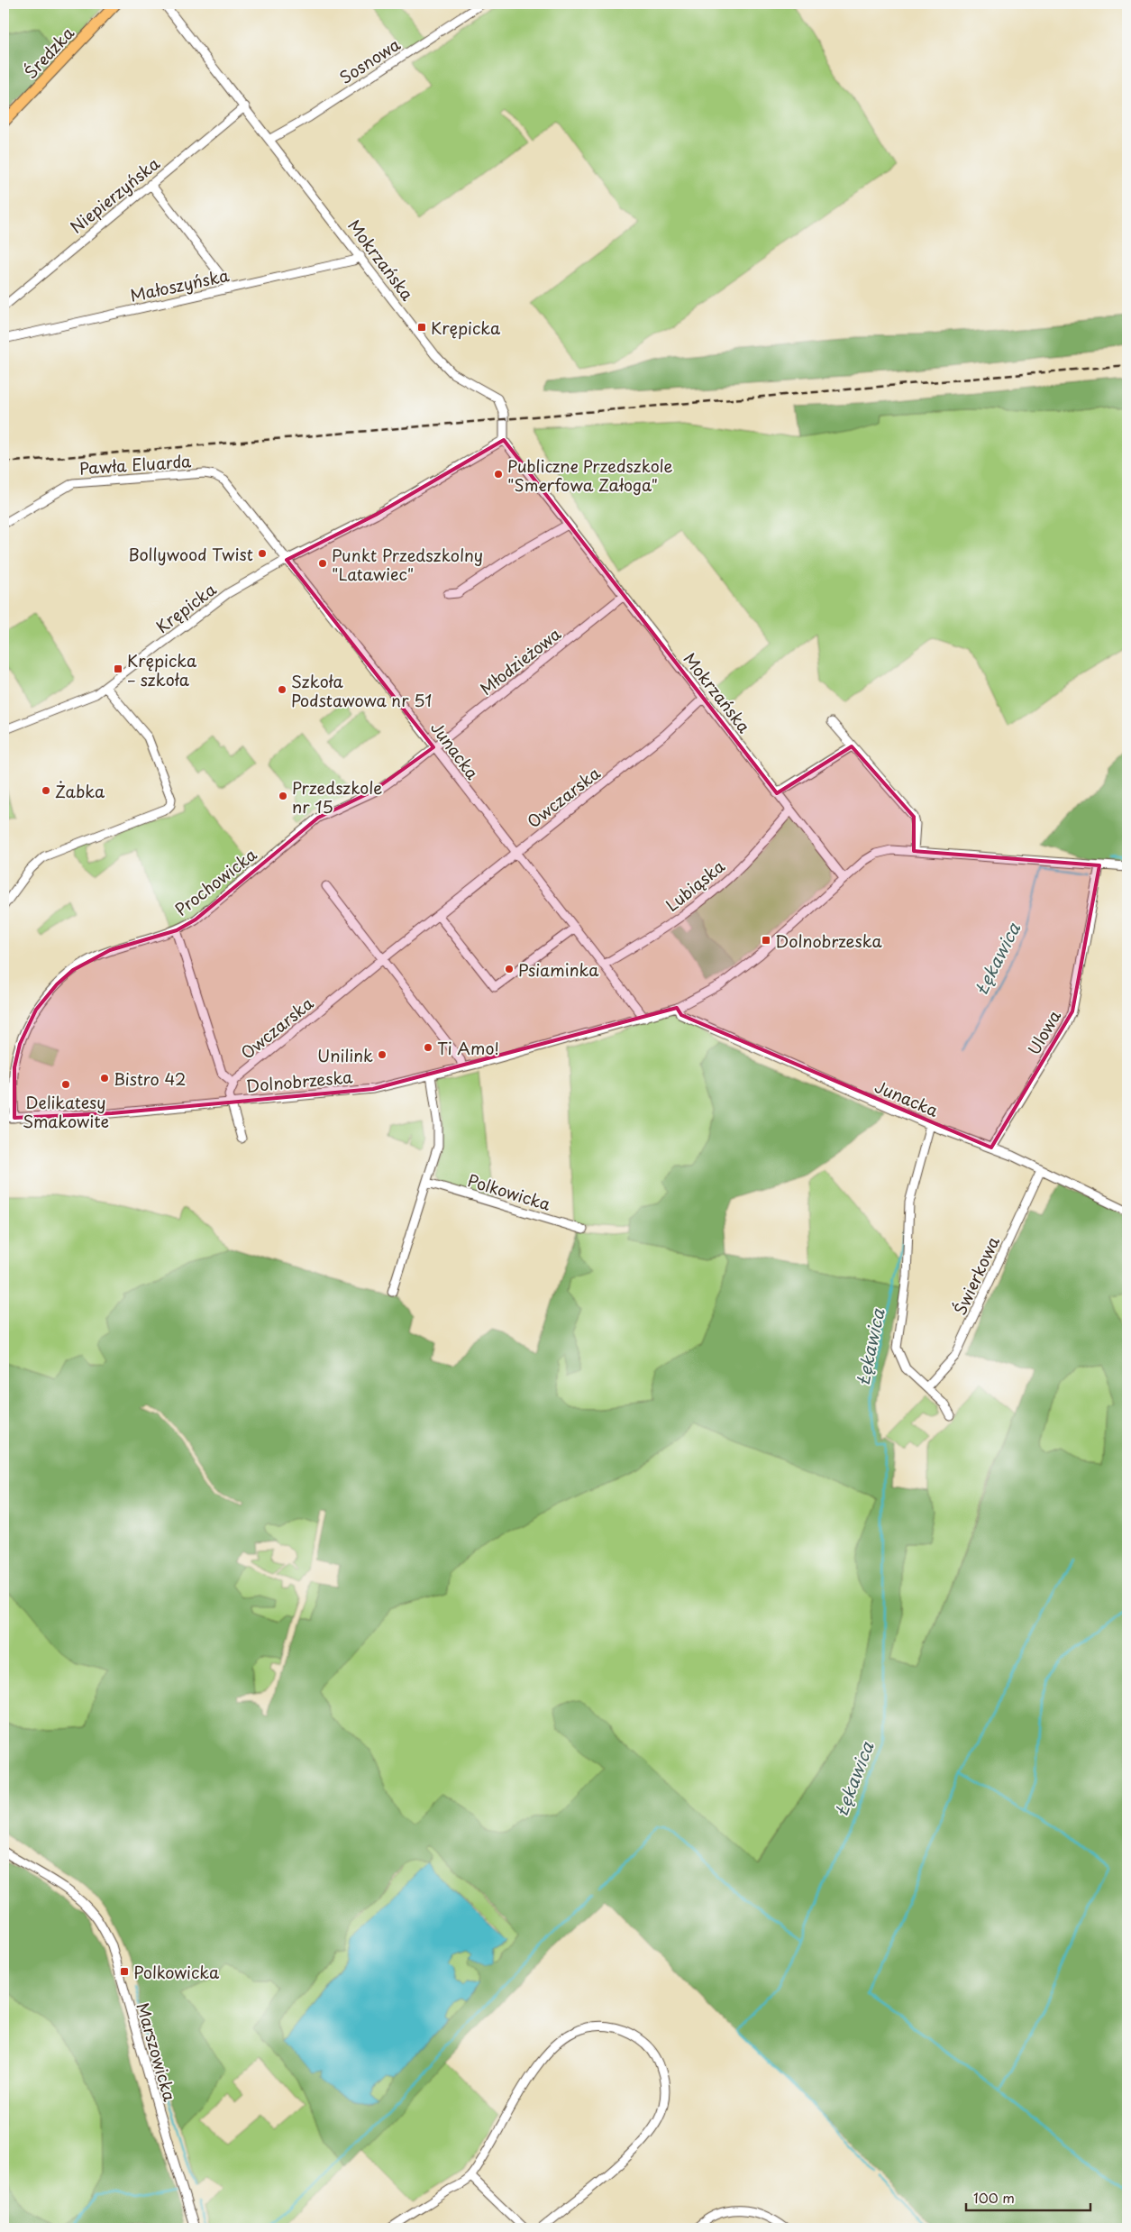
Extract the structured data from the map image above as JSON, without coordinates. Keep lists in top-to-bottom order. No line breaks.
{"streets":{"main road":["Średzka"],"street":["Sosnowa","Niepierzyńska","Mokrzańska","Małoszyńska","Pawła Eluarda","Krępicka","Młodzieżowa","Junacka","Owczarska","Prochowicka","Lubiąska","Ulowa","Dolnobrzeska","Polkowicka","Świerkowa","Marszowicka"]},"crossings":[["Sosnowa","Mokrzańska"],["Niepierzyńska","Mokrzańska"],["Mokrzańska","Małoszyńska"],["Mokrzańska","Krępicka"],["Mokrzańska","Młodzieżowa"],["Mokrzańska","Owczarska"],["Mokrzańska","Lubiąska"],["Mokrzańska","Dolnobrzeska"],["Pawła Eluarda","Junacka"],["Krępicka","Junacka"],["Młodzieżowa","Junacka"],["Młodzieżowa","Prochowicka"],["Junacka","Owczarska"],["Junacka","Prochowicka"],["Junacka","Lubiąska"],["Junacka","Ulowa"],["Junacka","Dolnobrzeska"],["Junacka","Świerkowa"],["Prochowicka","Dolnobrzeska"],["Ulowa","Dolnobrzeska"]],"water":["Łękawica"],"places":{"transit":["Krępicka","Krępicka – szkoła","Dolnobrzeska","Polkowicka"],"other":["Publiczne Przedszkole \"Smerfowa Załoga\"","Bollywood Twist","Punkt Przedszkolny \"Latawiec\"","Szkoła Podstawowa nr 51","Żabka","Przedszkole nr 15","Psiaminka","Ti Amo!","Unilink","Bistro 42","Delikatesy Smakowite"]},"scale_bar":"100 m"}
